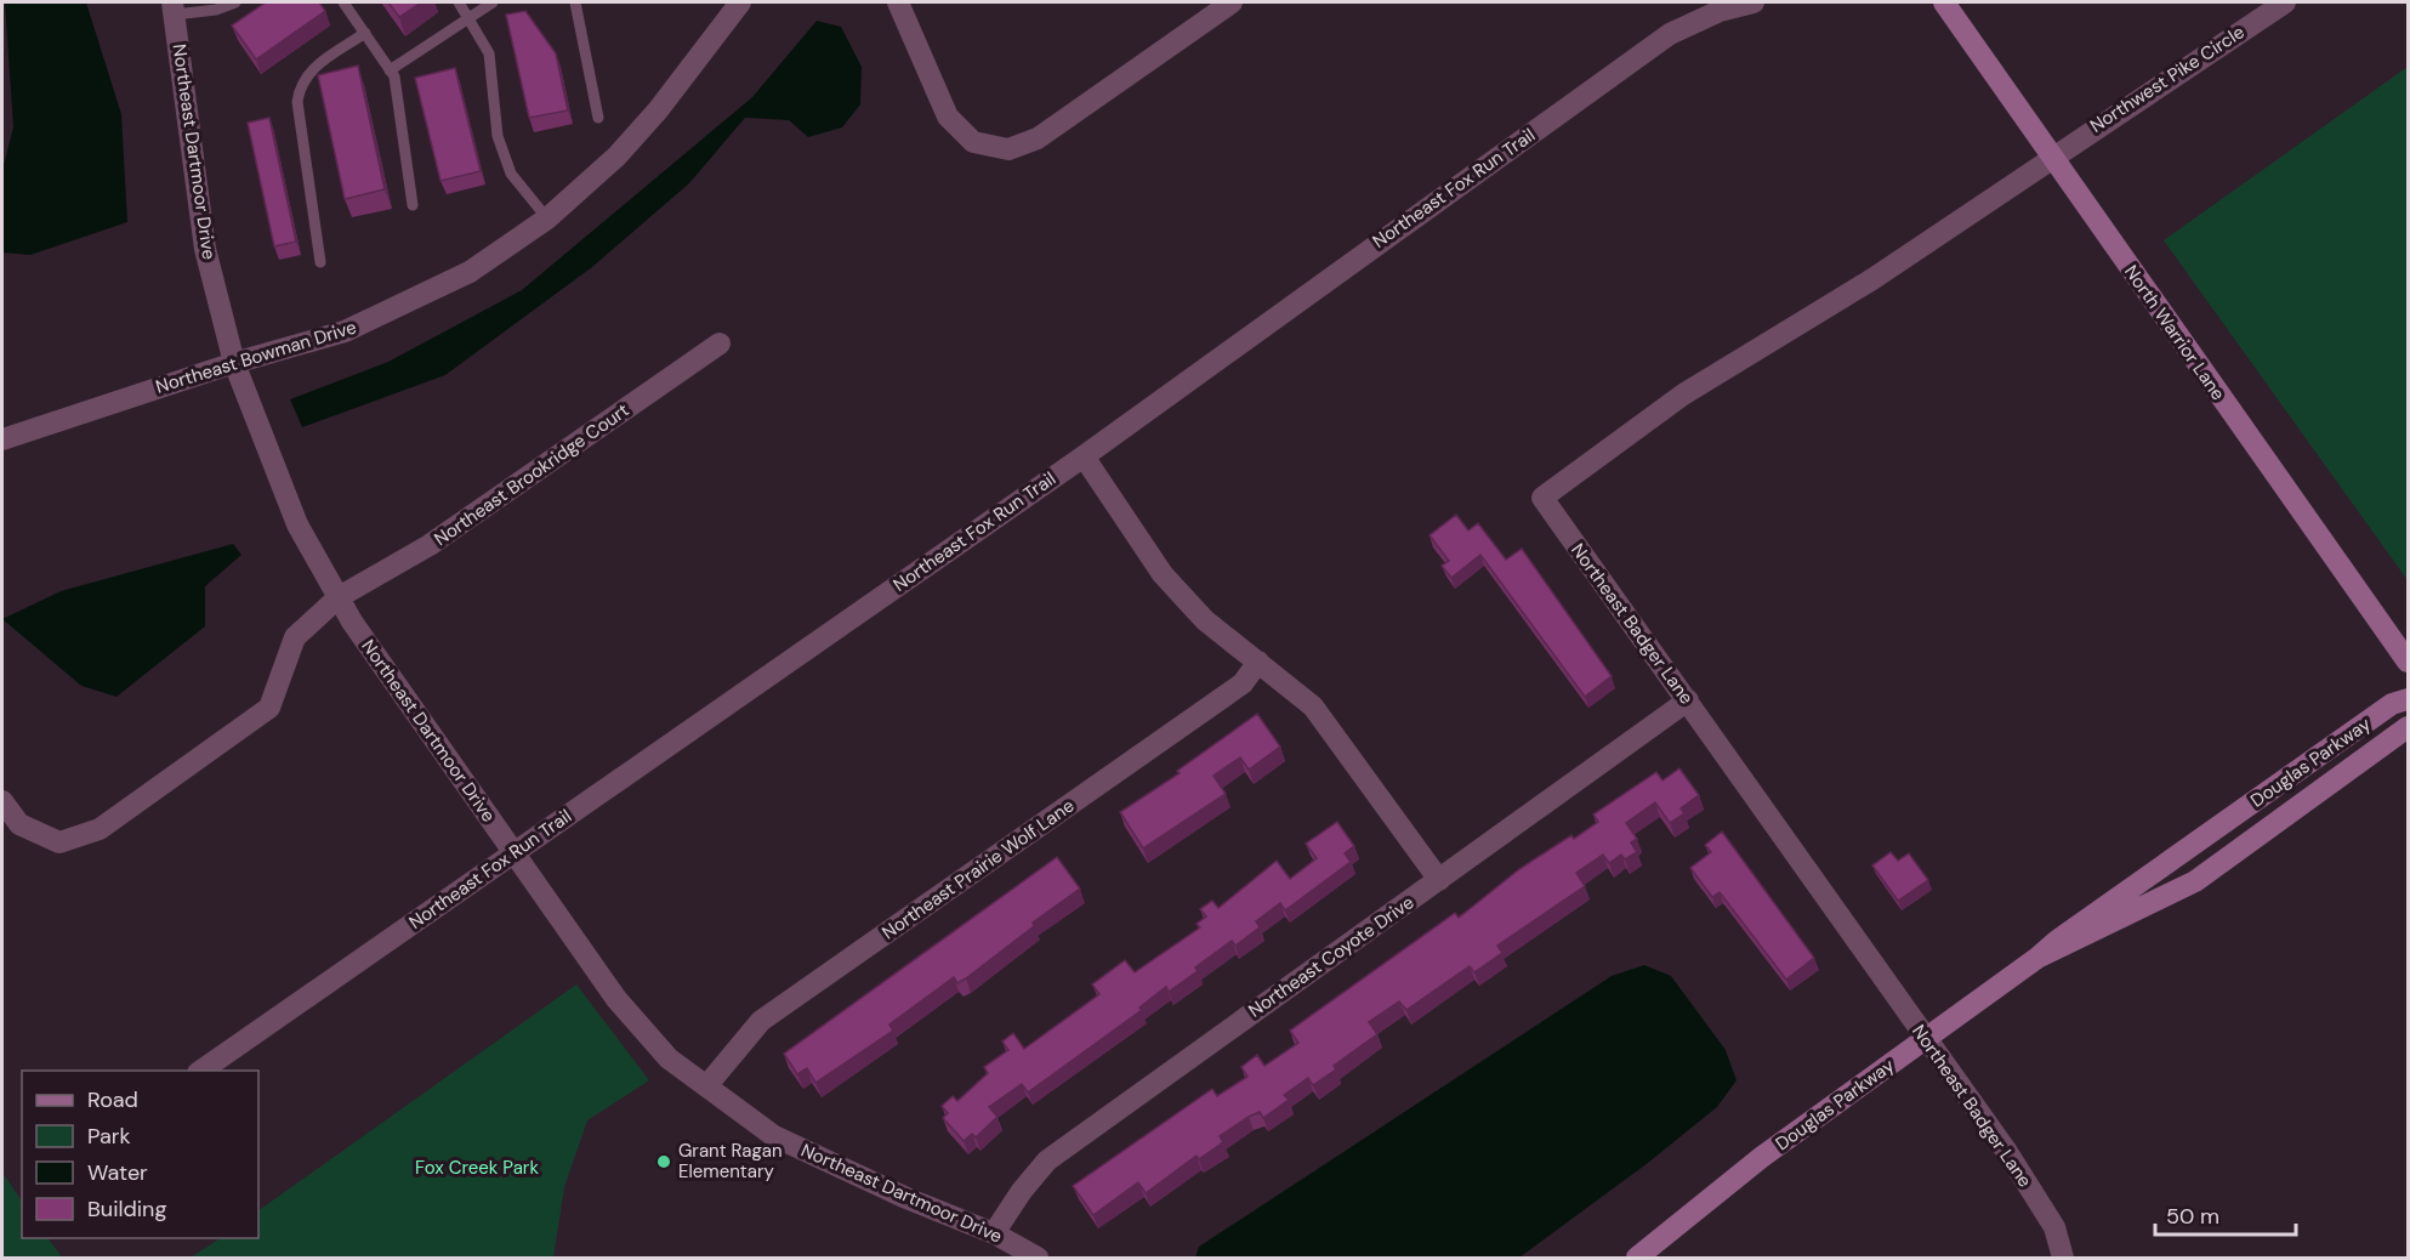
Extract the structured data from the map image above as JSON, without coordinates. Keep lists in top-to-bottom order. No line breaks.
{"streets":{"street":["Northwest Pike Circle","Northeast Dartmoor Drive","Northeast Fox Run Trail","North Warrior Lane","Northeast Bowman Drive","Northeast Brookridge Court","Northeast Badger Lane","Douglas Parkway","Northeast Prairie Wolf Lane","Northeast Coyote Drive"]},"crossings":[["Northwest Pike Circle","North Warrior Lane"],["Northwest Pike Circle","Northeast Badger Lane"],["Northeast Dartmoor Drive","Northeast Fox Run Trail"],["Northeast Dartmoor Drive","Northeast Bowman Drive"],["Northeast Dartmoor Drive","Northeast Brookridge Court"],["Northeast Dartmoor Drive","Northeast Prairie Wolf Lane"],["Northeast Dartmoor Drive","Northeast Coyote Drive"],["North Warrior Lane","Northeast Badger Lane"],["Northeast Badger Lane","Douglas Parkway"],["Northeast Badger Lane","Northeast Coyote Drive"]],"parks":["Fox Creek Park"],"places":["Grant Ragan Elementary"],"legend":["Road","Park","Water","Building"],"scale_bar":"50 m"}
